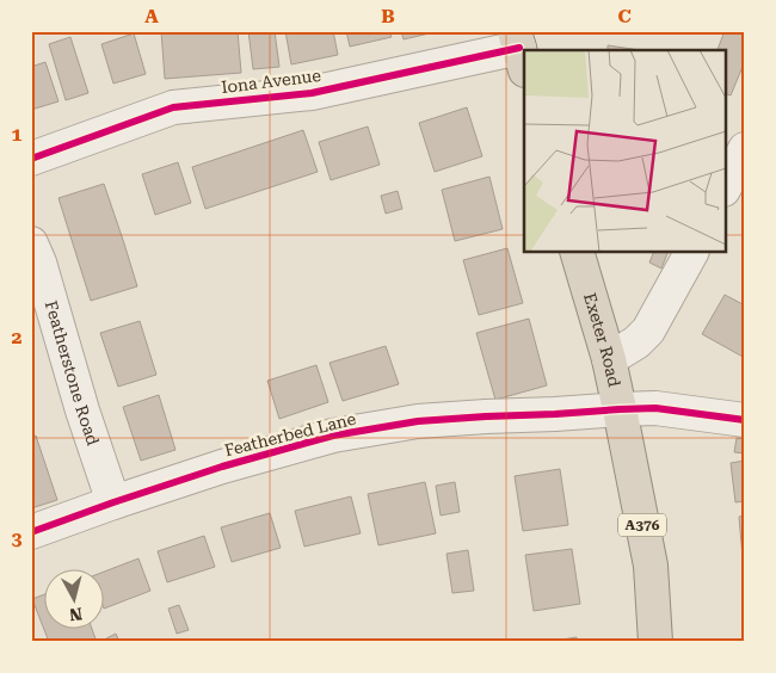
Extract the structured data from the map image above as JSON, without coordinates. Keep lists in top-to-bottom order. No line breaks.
{"streets":{"highway":["Exeter Road","A376"],"street":["Iona Avenue","Featherstone Road","Featherbed Lane"]},"crossings":[["Exeter Road","Featherbed Lane"],["Featherstone Road","Featherbed Lane"]],"north":"bottom","grid":{"columns":["A","B","C"],"rows":["1","2","3"]}}
